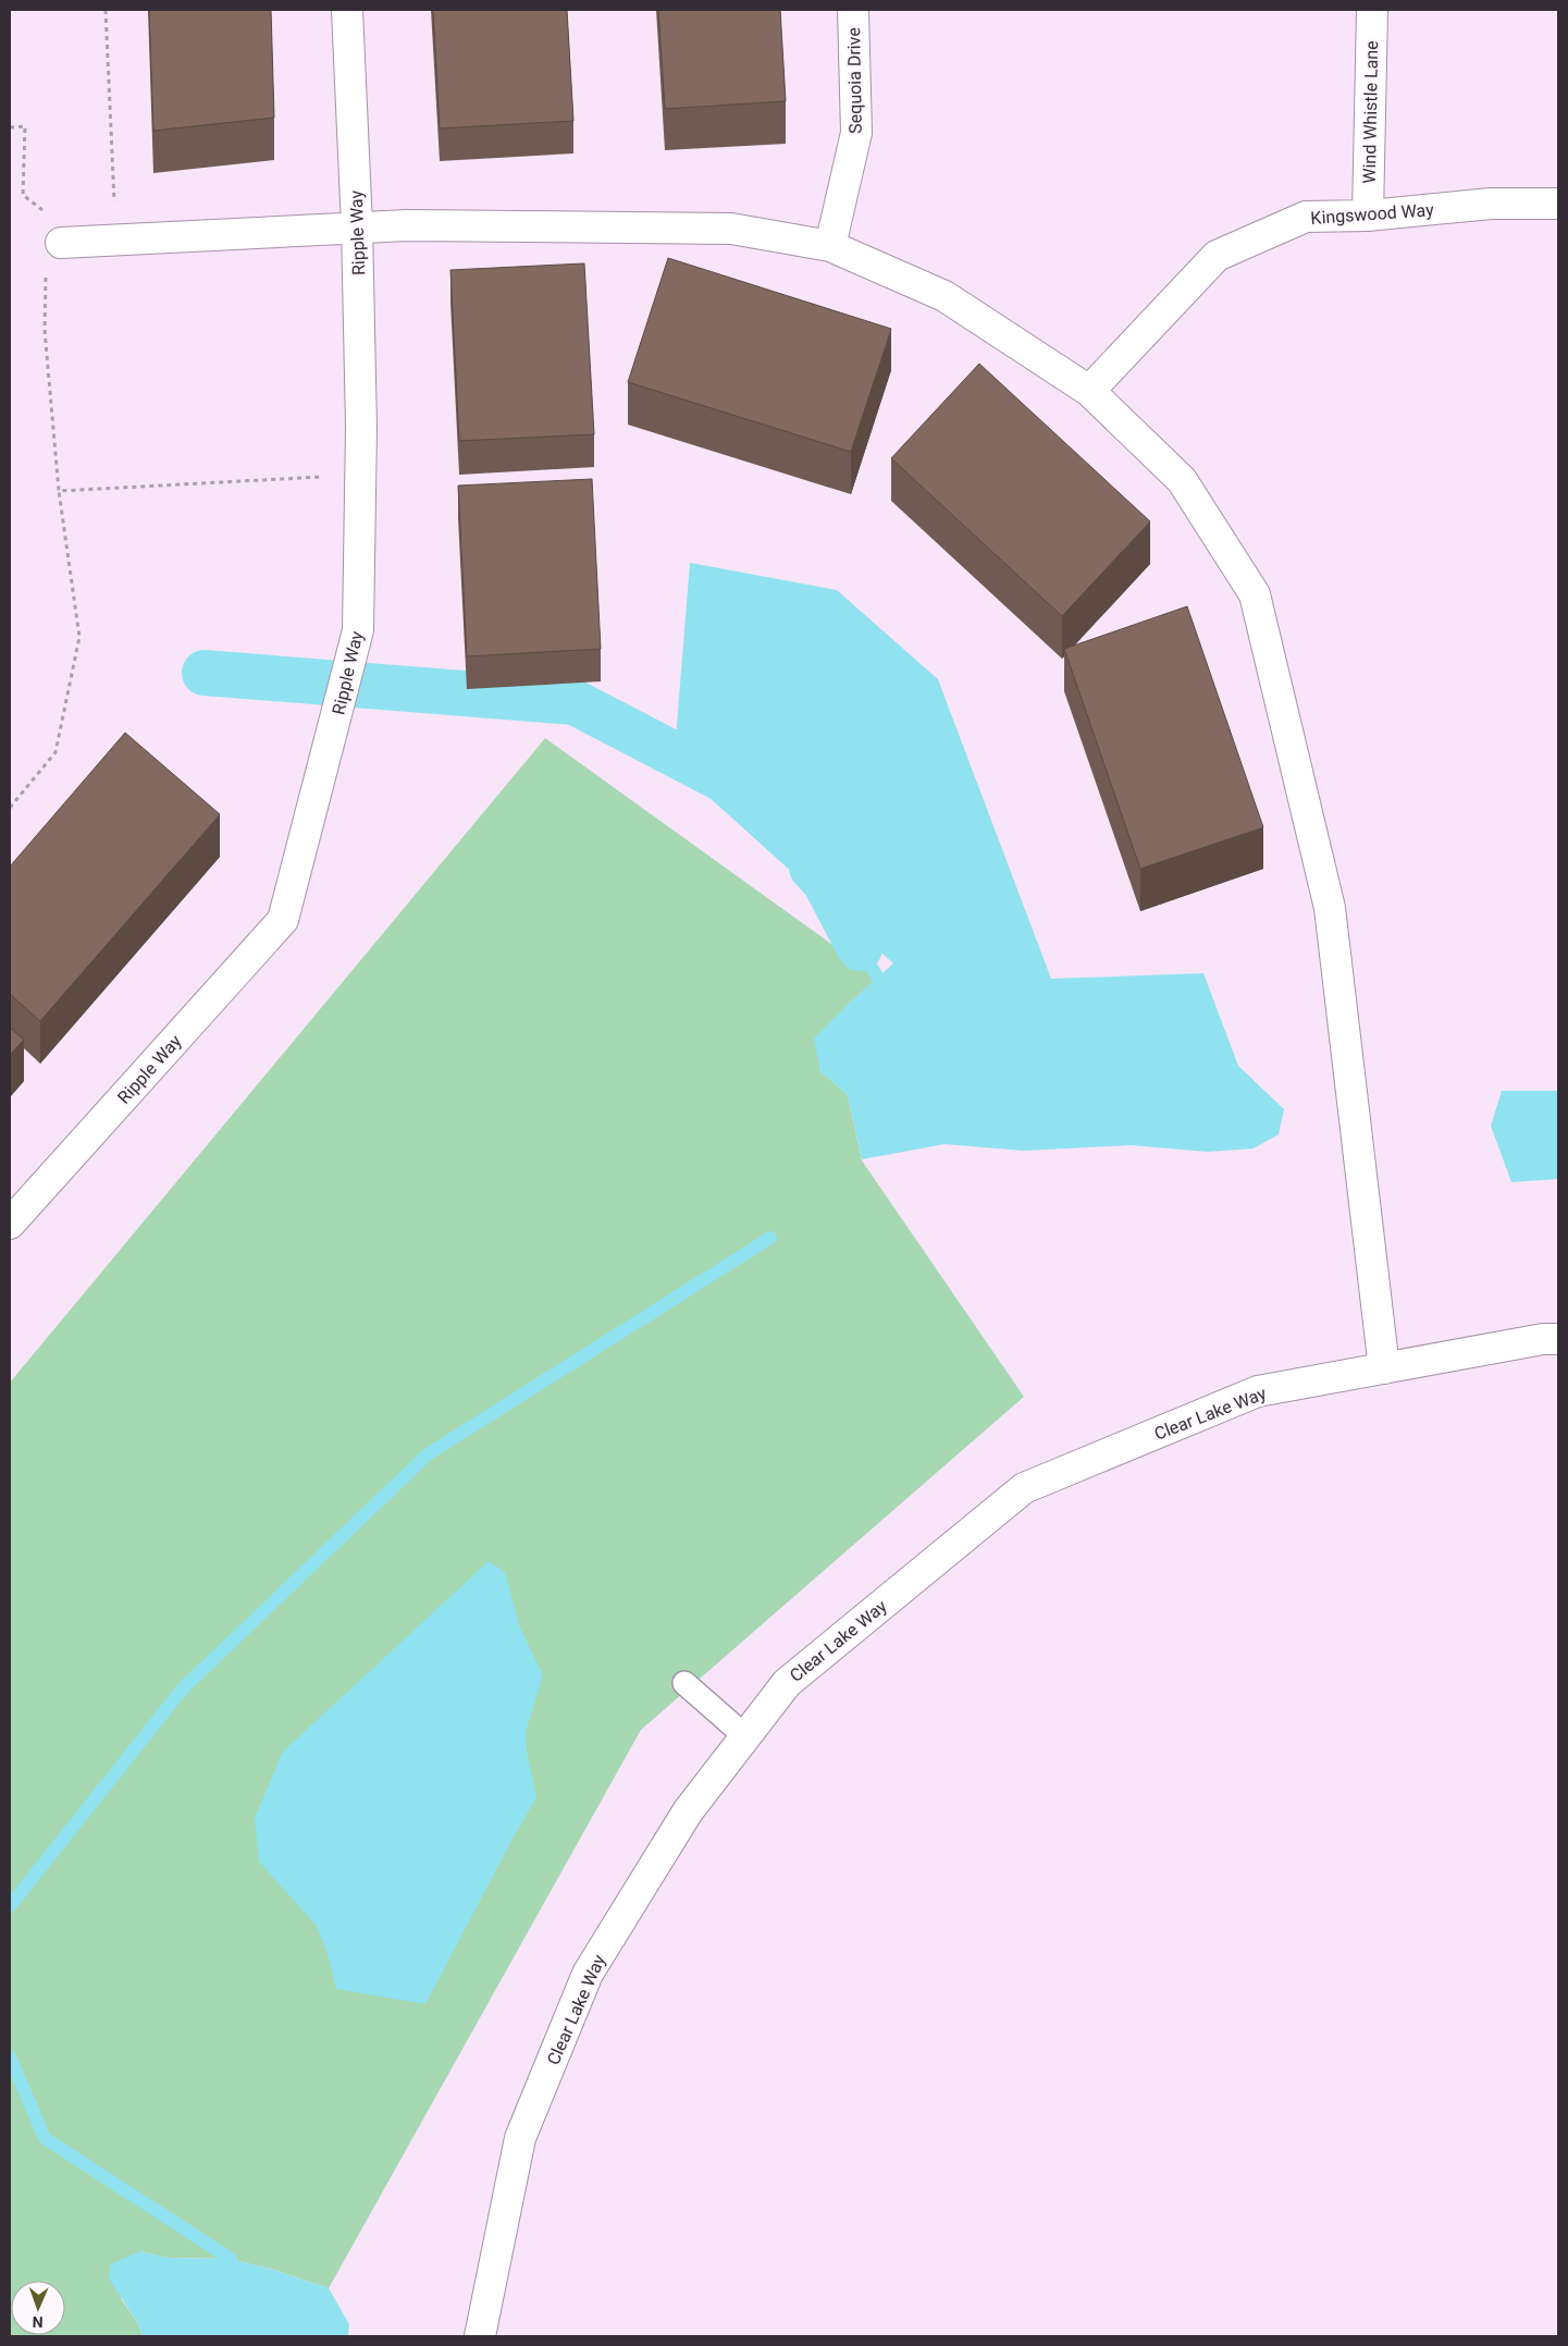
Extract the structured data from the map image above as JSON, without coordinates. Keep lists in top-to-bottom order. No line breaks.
{"streets":{"street":["Sequoia Drive","Wind Whistle Lane","Kingswood Way","Ripple Way","Clear Lake Way"]},"crossings":[["Wind Whistle Lane","Kingswood Way"]],"north":"bottom"}
